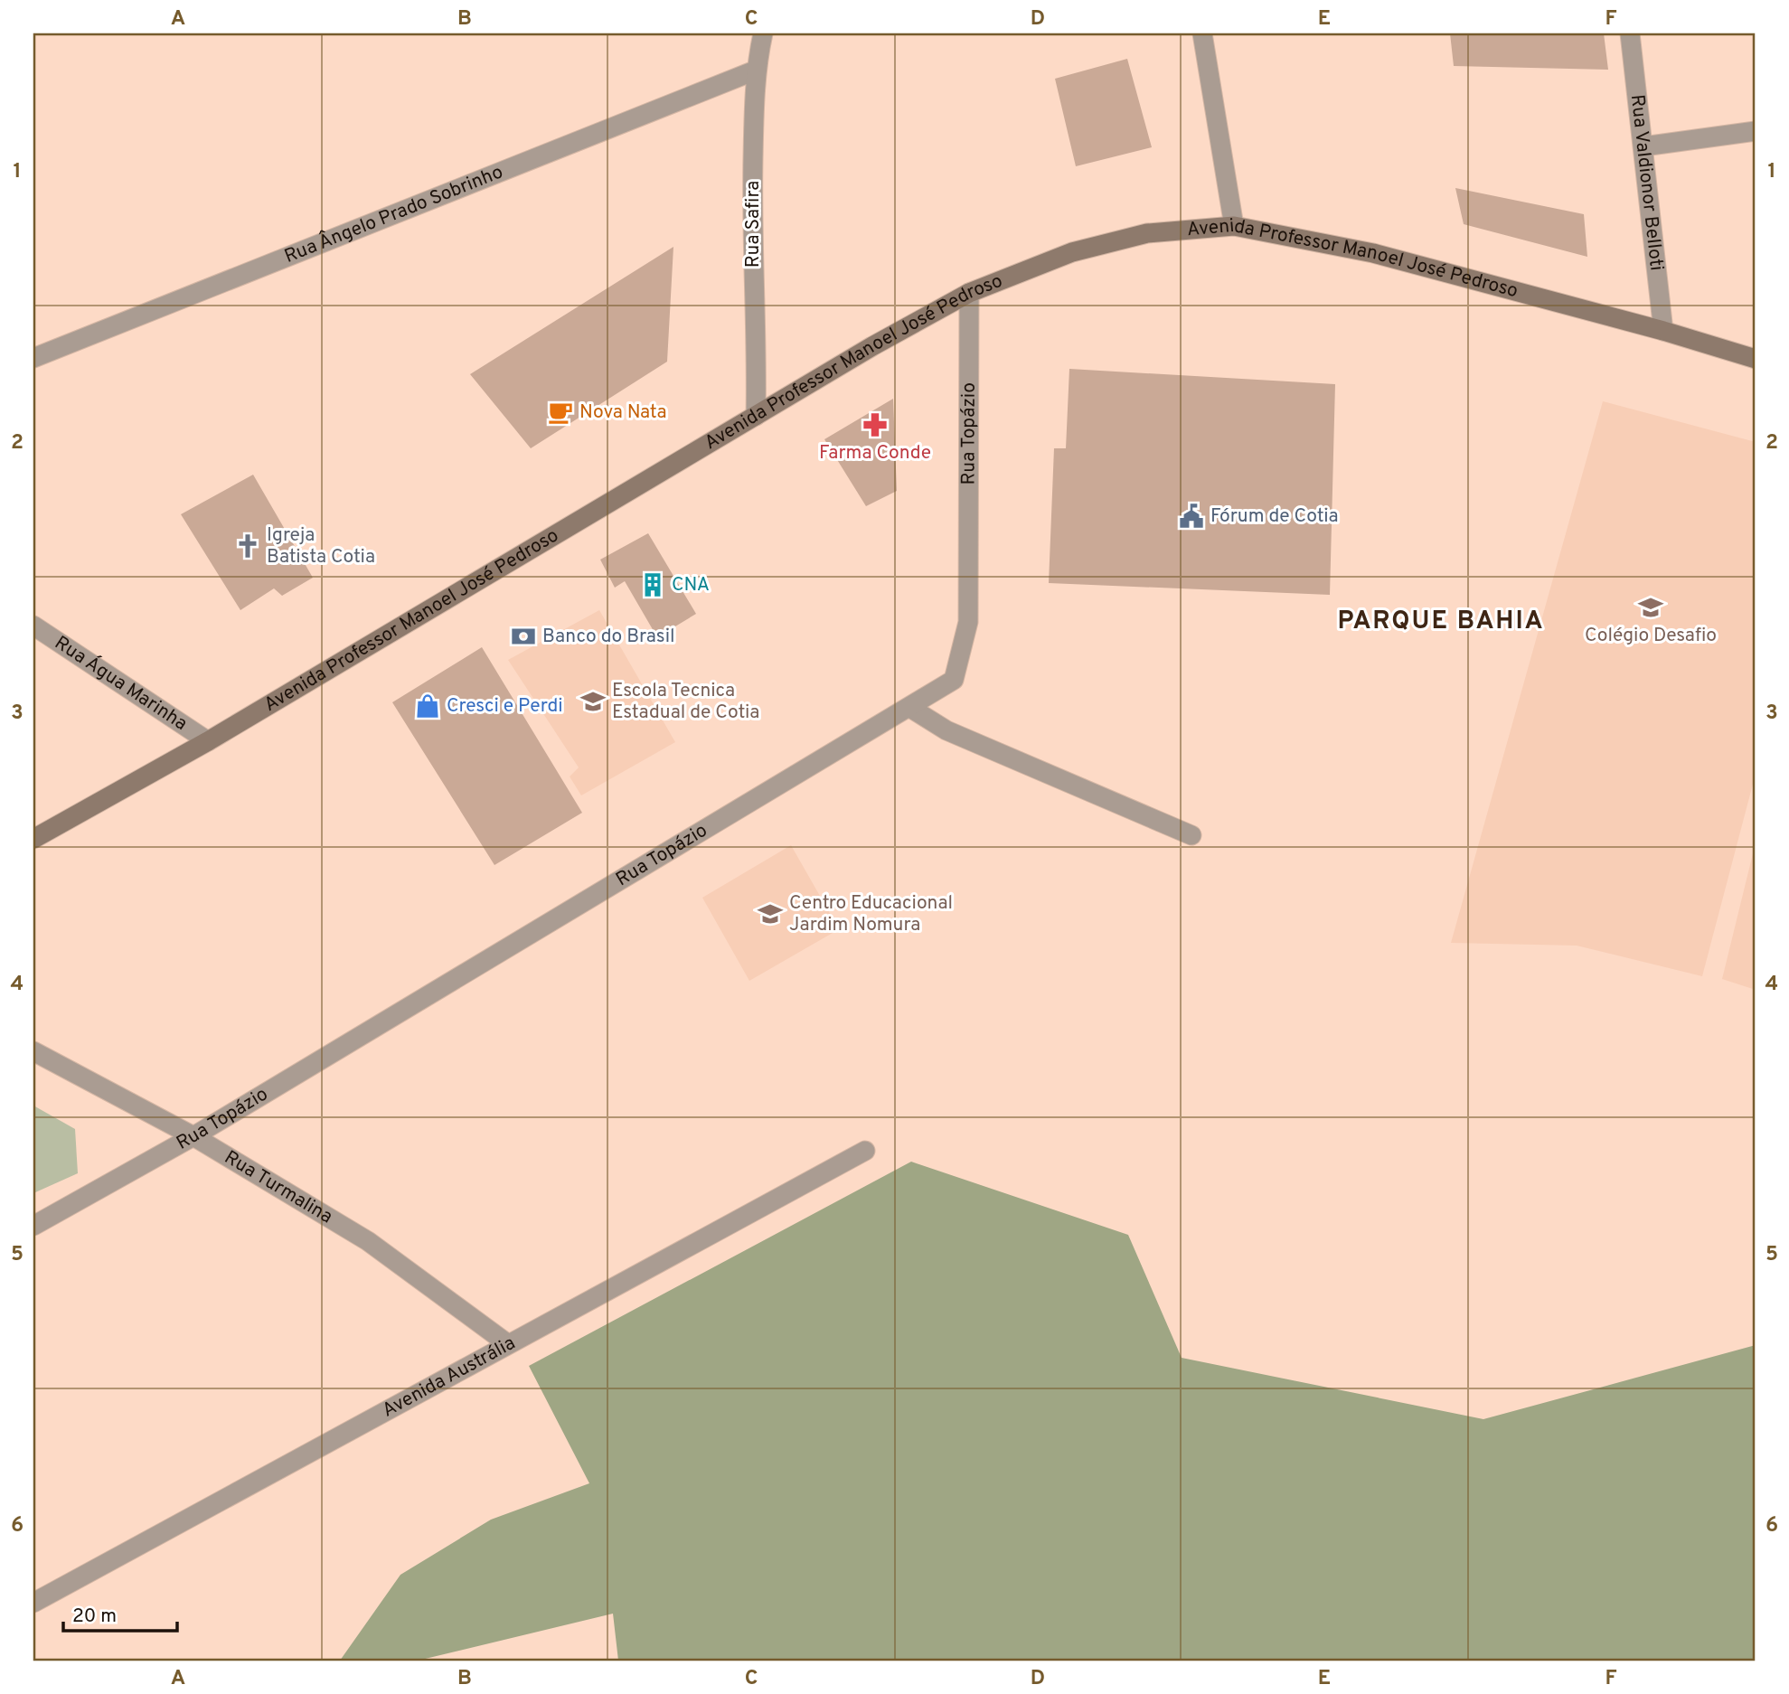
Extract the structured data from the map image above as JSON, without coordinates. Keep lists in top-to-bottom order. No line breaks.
{"streets":{"main road":["Avenida Professor Manoel José Pedroso"],"street":["Rua Valdionor Belloti","Rua Ângelo Prado Sobrinho","Rua Safira","Rua Topázio","Rua Água Marinha","Rua Turmalina","Avenida Austrália"]},"crossings":[["Rua Valdionor Belloti","Avenida Professor Manoel José Pedroso"],["Rua Ângelo Prado Sobrinho","Rua Safira"],["Rua Safira","Avenida Professor Manoel José Pedroso"],["Avenida Professor Manoel José Pedroso","Rua Topázio"],["Avenida Professor Manoel José Pedroso","Rua Água Marinha"],["Rua Topázio","Rua Turmalina"],["Rua Turmalina","Avenida Austrália"]],"districts":["PARQUE BAHIA"],"places":{"cafe":["Nova Nata"],"pharmacy":["Farma Conde"],"public building":["Fórum de Cotia"],"church":["Igreja Batista Cotia"],"building":["CNA"],"school or university":["Colégio Desafio","Escola Tecnica Estadual de Cotia","Centro Educacional Jardim Nomura"],"bank":["Banco do Brasil"],"shop":["Cresci e Perdi"]},"scale_bar":"20 m","grid":{"columns":["A","B","C","D","E","F"],"rows":["1","2","3","4","5","6"]}}
